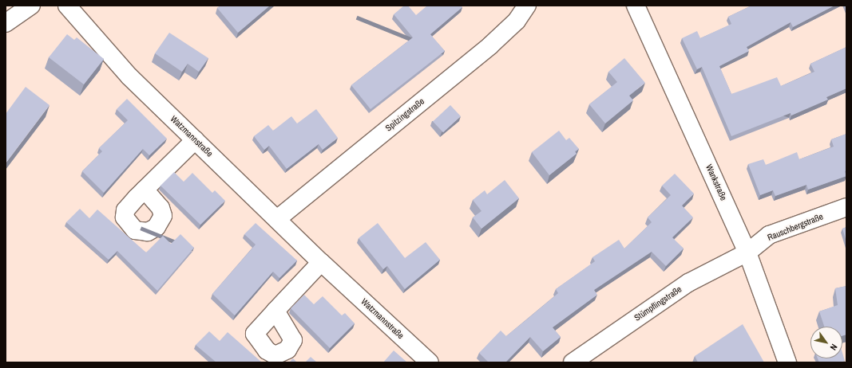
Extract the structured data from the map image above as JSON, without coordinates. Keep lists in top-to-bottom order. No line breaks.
{"streets":{"street":["Spitzingstraße","Watzmannstraße","Wankstraße","Rauschbergstraße","Stümpflingstraße"]},"crossings":[["Spitzingstraße","Watzmannstraße"],["Wankstraße","Rauschbergstraße"],["Wankstraße","Stümpflingstraße"],["Rauschbergstraße","Stümpflingstraße"]],"north":"bottom right"}
